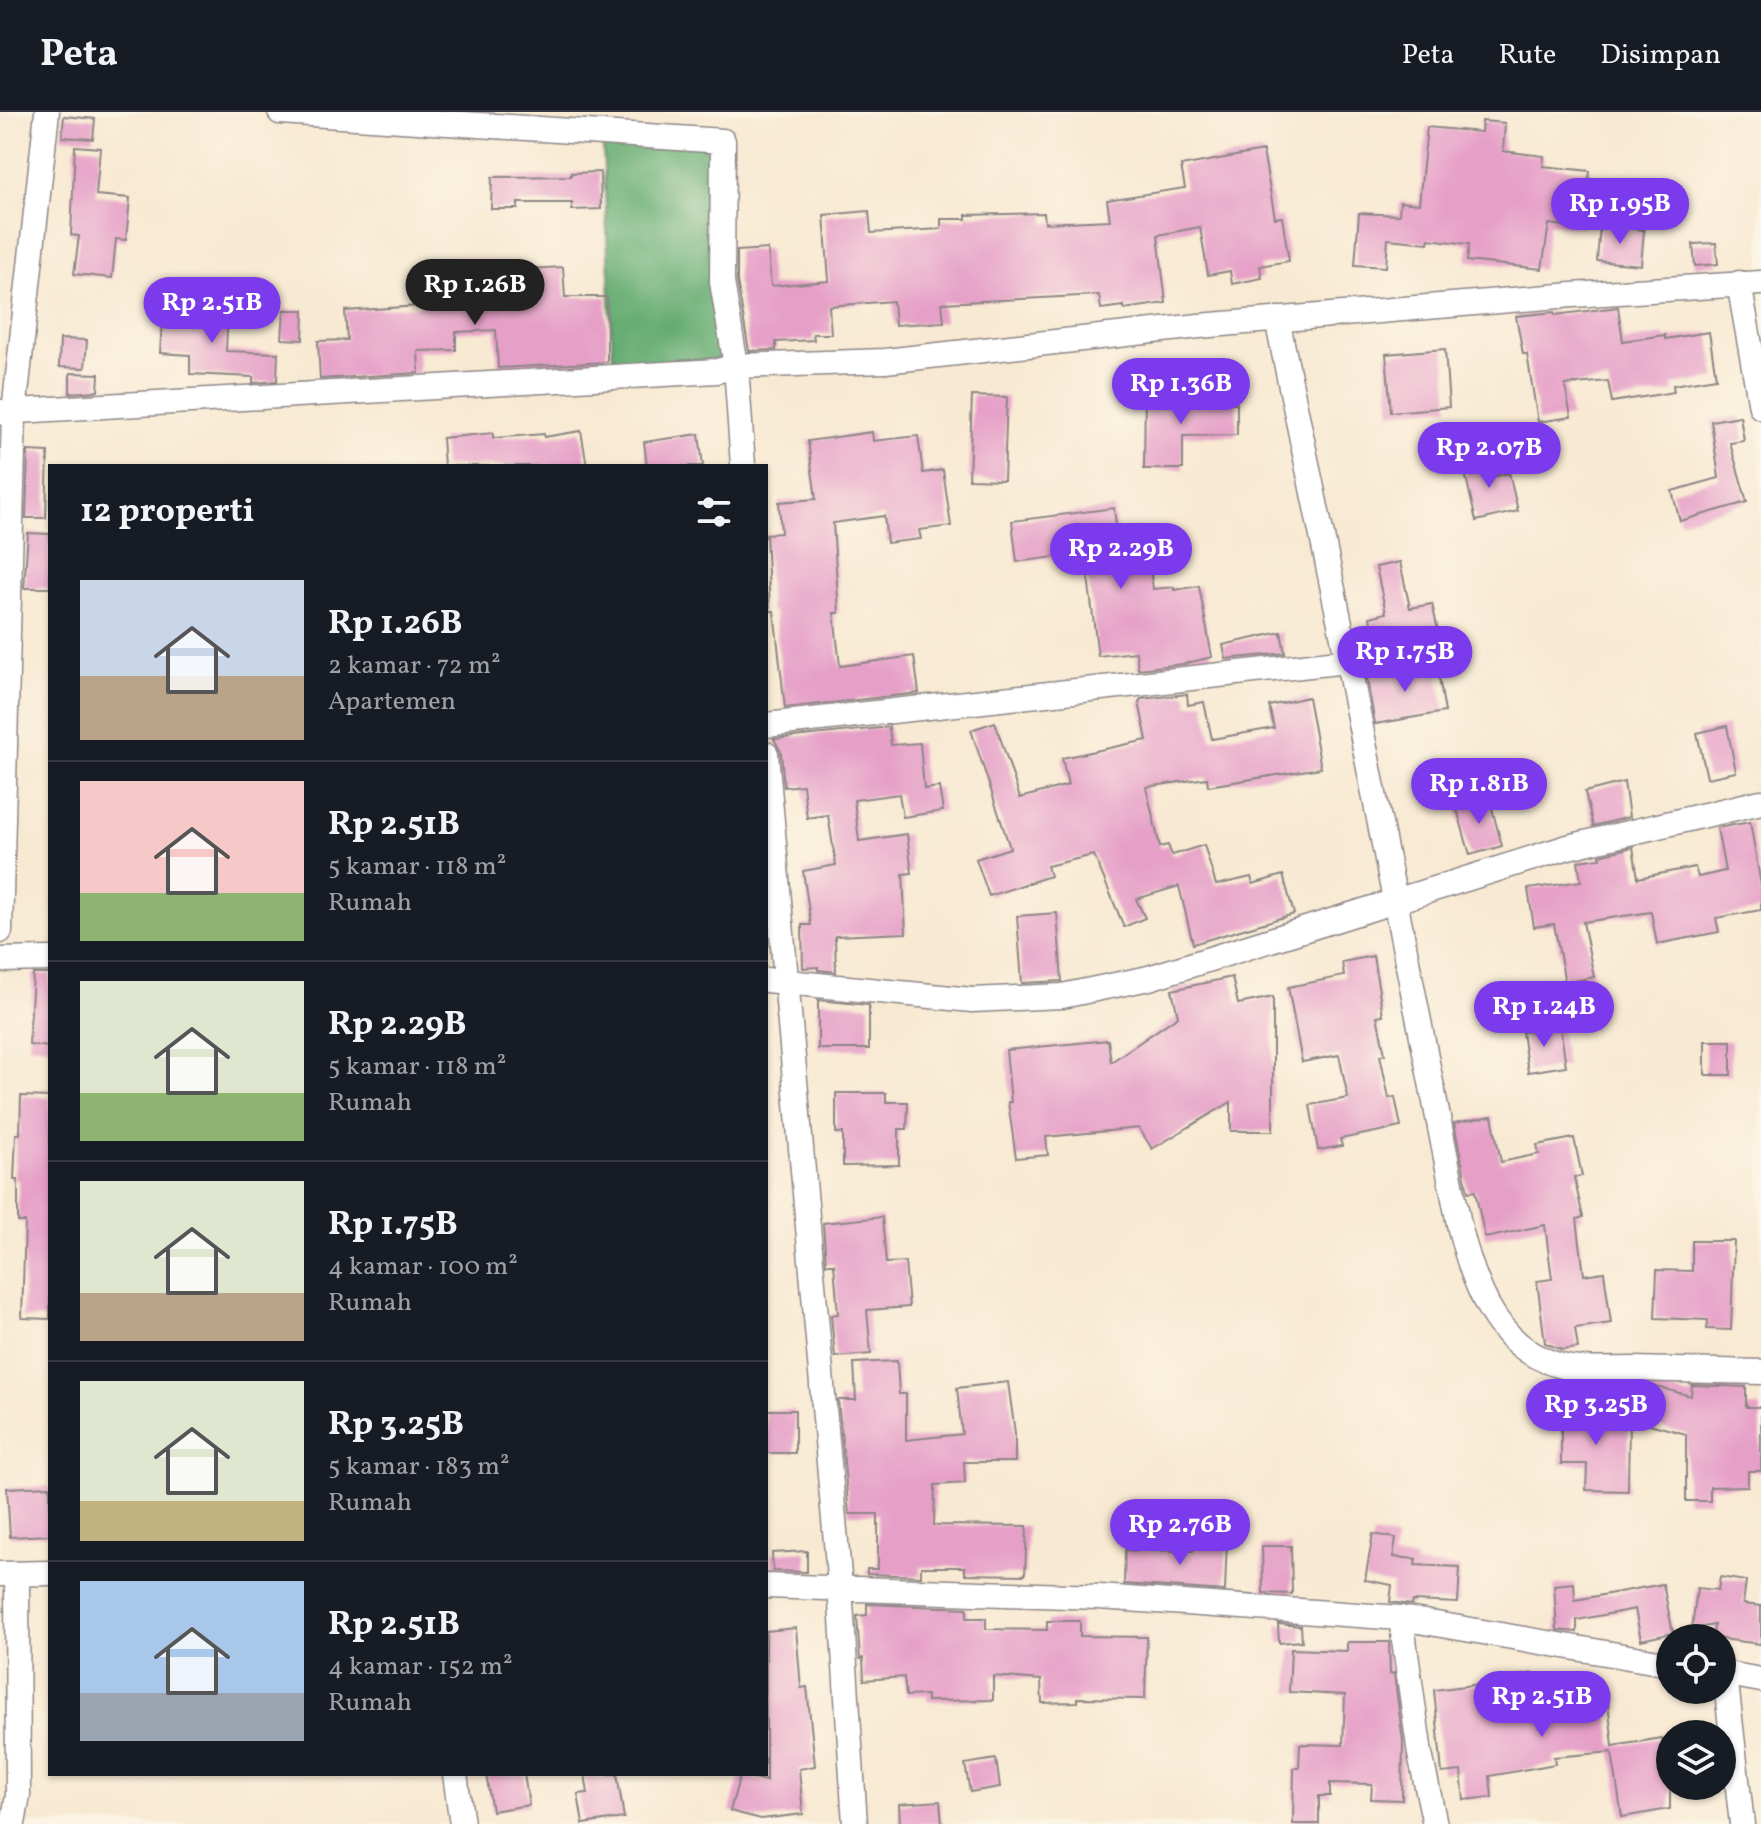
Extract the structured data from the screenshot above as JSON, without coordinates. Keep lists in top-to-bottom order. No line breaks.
{"page":{"header":"Peta","nav":["Peta","Rute","Disimpan"],"price":["Rp 1.95B","Rp 1.26B","Rp 2.51B","Rp 1.36B","Rp 2.07B","Rp 2.29B","Rp 1.75B","Rp 1.81B","Rp 1.24B","Rp 3.25B","Rp 2.76B","Rp 2.51B"],"heading":"12 properti","list":[{"name":"Rp 1.26B","note":"2 kamar · 72 m² · Apartemen"},{"name":"Rp 2.51B","note":"5 kamar · 118 m² · Rumah"},{"name":"Rp 2.29B","note":"5 kamar · 118 m² · Rumah"},{"name":"Rp 1.75B","note":"4 kamar · 100 m² · Rumah"},{"name":"Rp 3.25B","note":"5 kamar · 183 m² · Rumah"},{"name":"Rp 2.51B","note":"4 kamar · 152 m² · Rumah"}]}}
